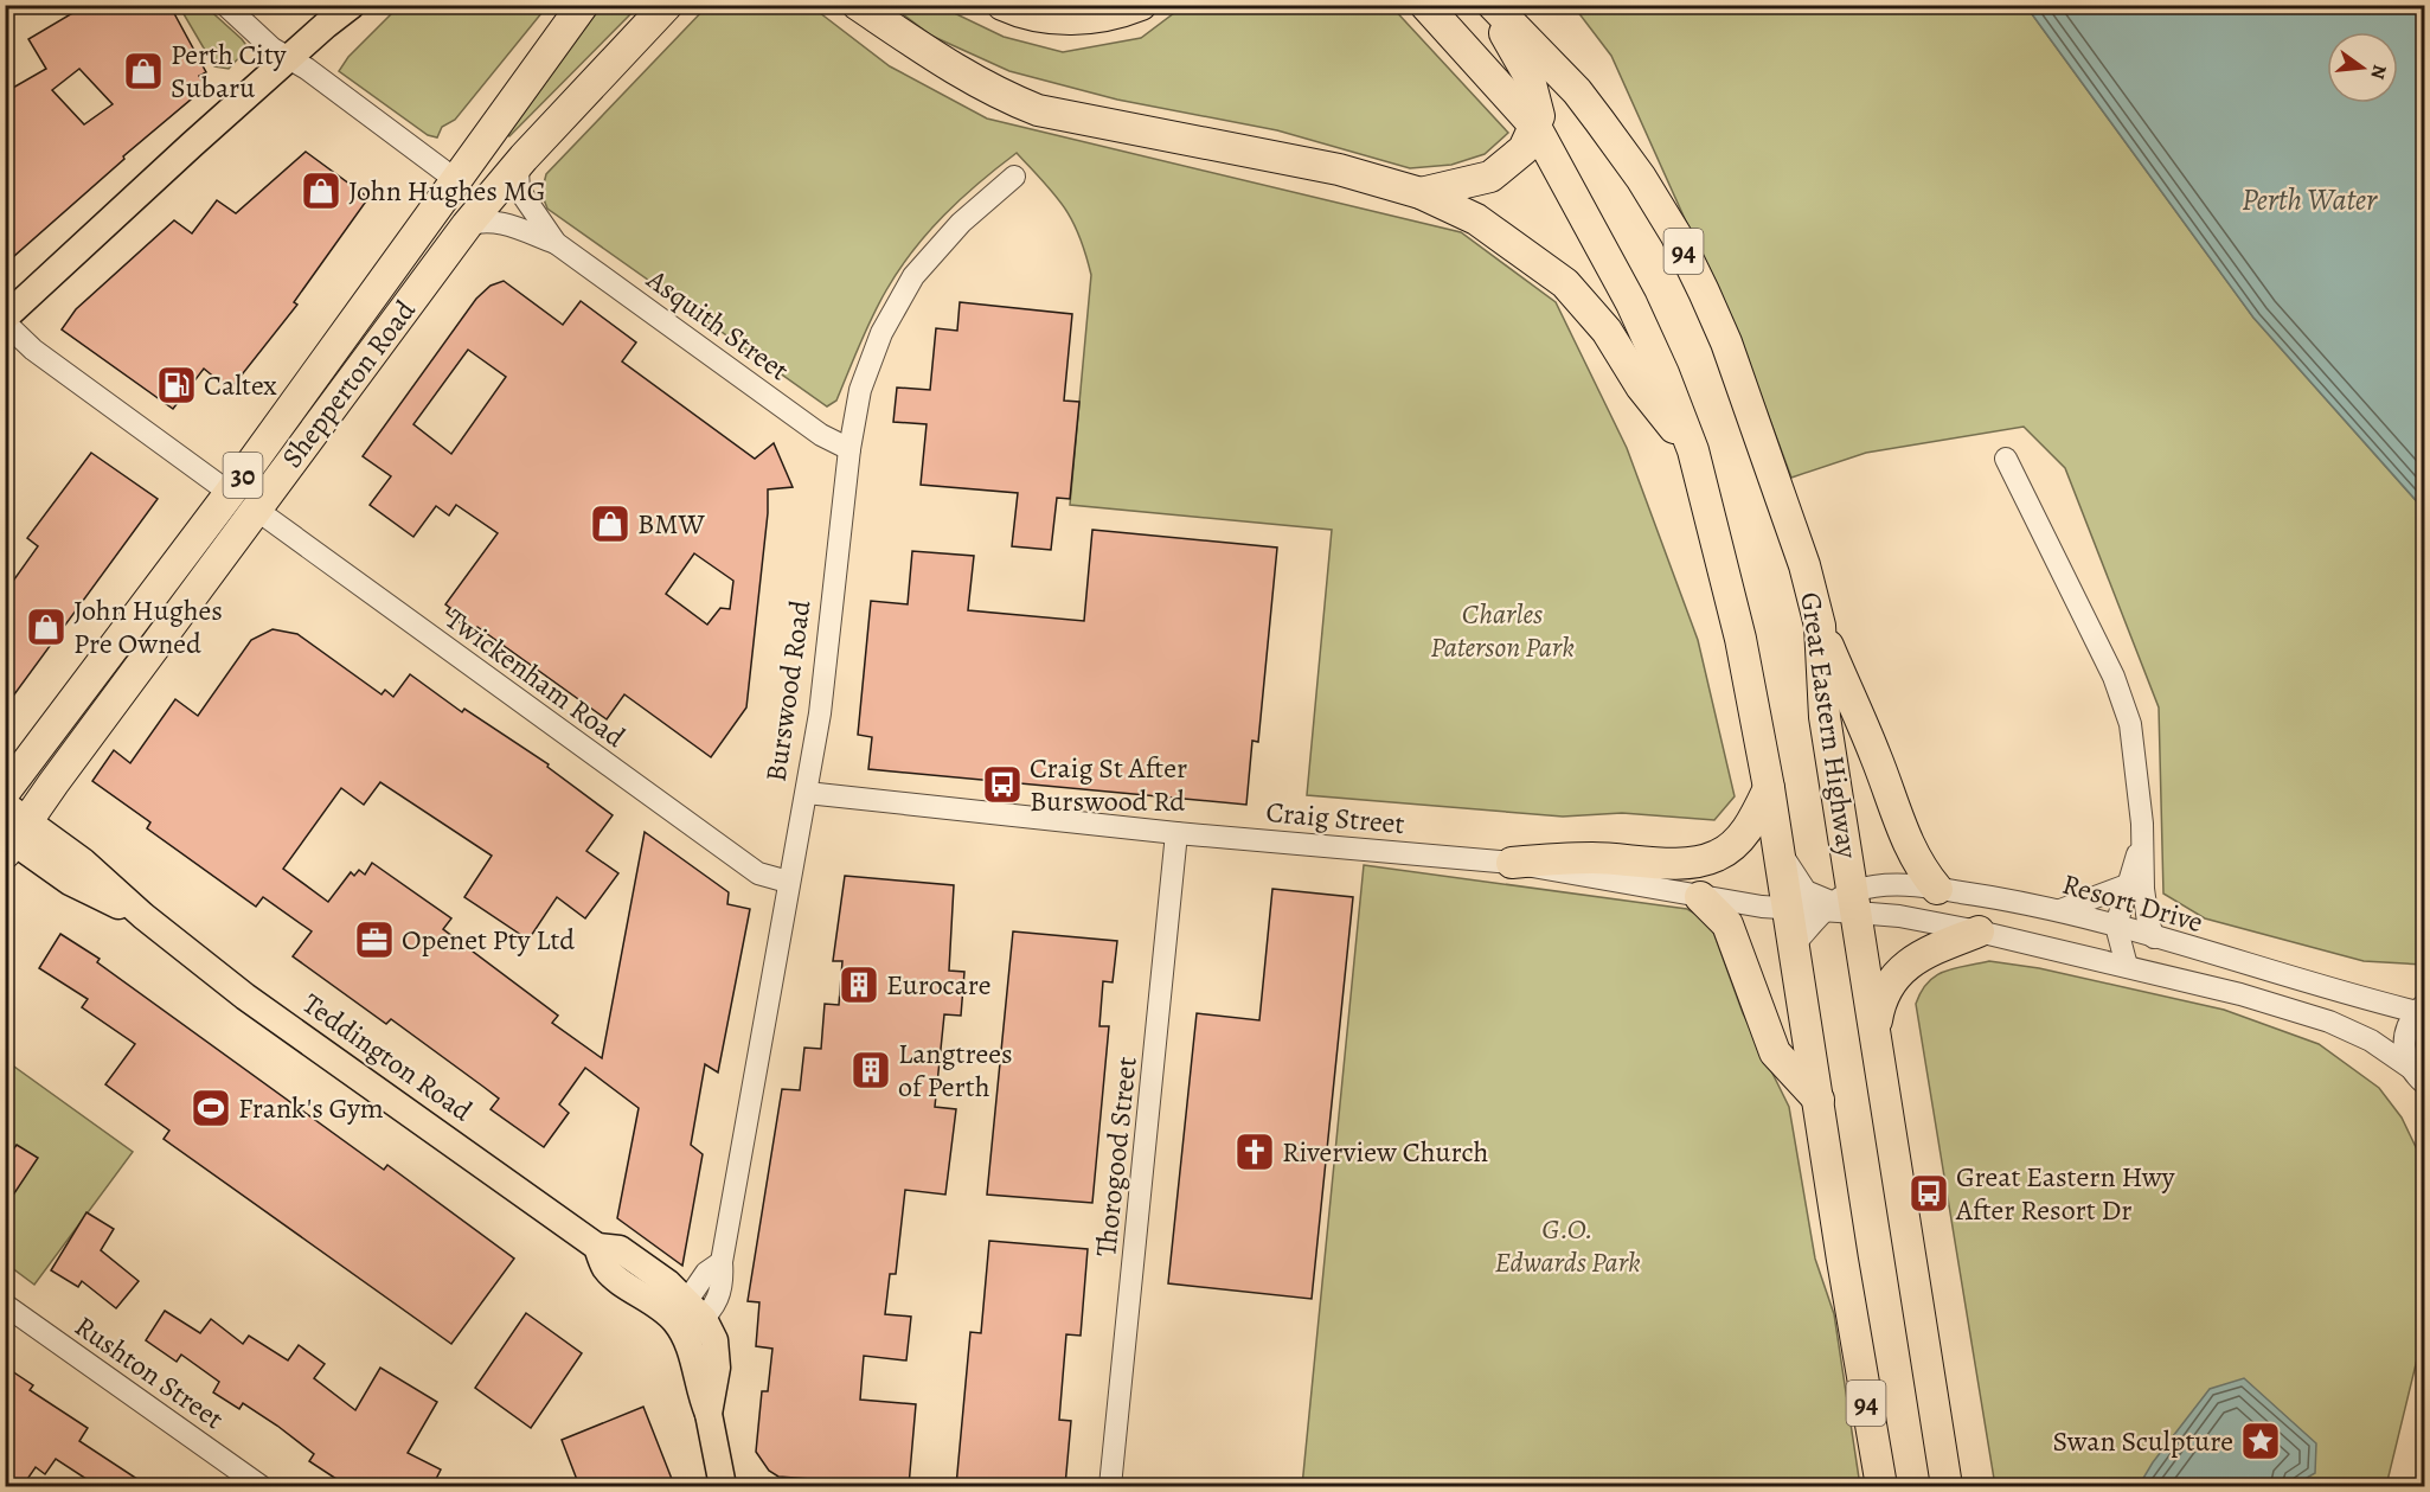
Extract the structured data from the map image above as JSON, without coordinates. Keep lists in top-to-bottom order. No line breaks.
{"streets":{"highway":["94","Shepperton Road","30","Great Eastern Highway"],"main road":["Teddington Road"],"street":["Asquith Street","Twickenham Road","Burswood Road","Craig Street","Resort Drive","Thorogood Street","Rushton Street"]},"crossings":[["94","Craig Street"],["Asquith Street","Shepperton Road"],["Asquith Street","Burswood Road"],["Shepperton Road","Twickenham Road"],["Shepperton Road","Teddington Road"],["Twickenham Road","Burswood Road"],["Burswood Road","Craig Street"],["Burswood Road","Teddington Road"],["Great Eastern Highway","Craig Street"],["Great Eastern Highway","Resort Drive"],["Craig Street","Resort Drive"],["Craig Street","Thorogood Street"]],"water":["Perth Water"],"parks":["Charles Paterson Park","G.O. Edwards Park"],"places":{"shop":["Perth City Subaru","John Hughes MG","BMW","John Hughes Pre Owned"],"fuel station":["Caltex"],"bus stop":["Craig St After Burswood Rd","Great Eastern Hwy After Resort Dr"],"office":["Openet Pty Ltd"],"building":["Eurocare","Langtrees of Perth"],"sports":["Frank's Gym"],"church":["Riverview Church"],"place":["Swan Sculpture"]},"north":"right"}
